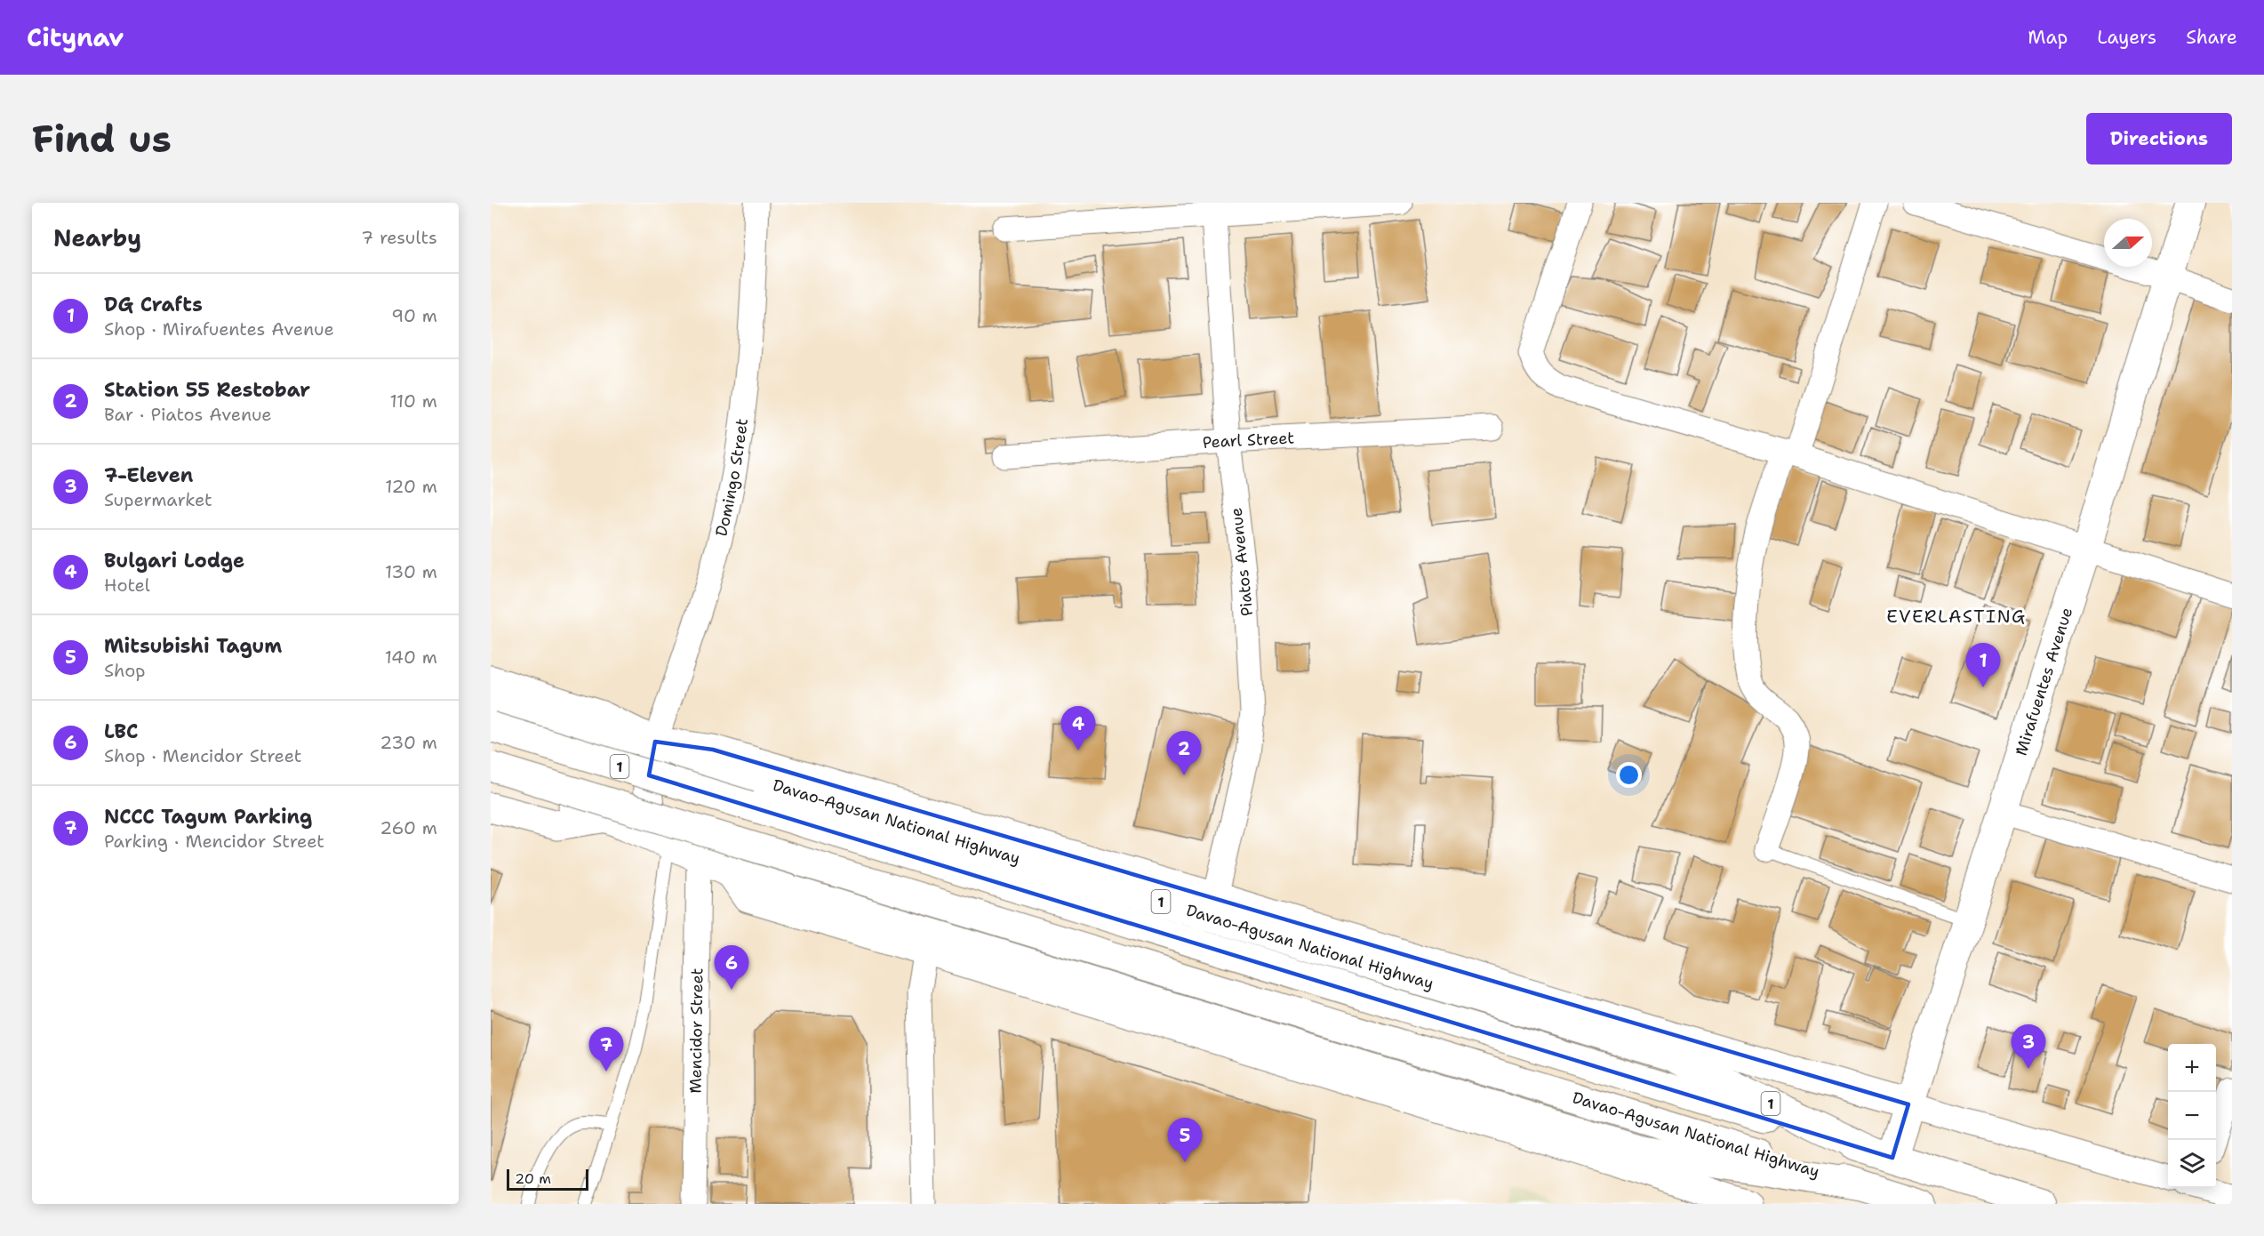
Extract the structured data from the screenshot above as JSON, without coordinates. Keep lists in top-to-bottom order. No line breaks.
{"streets":{"main road":["Mirafuentes Avenue","1","Davao-Agusan National Highway"],"street":["Pearl Street","Domingo Street","Piatos Avenue","Mencidor Street"]},"crossings":[["Pearl Street","Piatos Avenue"],["Domingo Street","Davao-Agusan National Highway"],["Piatos Avenue","Davao-Agusan National Highway"],["Mirafuentes Avenue","Davao-Agusan National Highway"],["Davao-Agusan National Highway","Mencidor Street"]],"districts":["EVERLASTING"],"scale_bar":"20 m","north":"right","page":{"header":"Citynav","nav":["Map","Layers","Share"],"buttons":"Directions","title":"Find us","heading":["Nearby","7 results"],"list":[{"mark":"1","name":"DG Crafts","note":"Shop · Mirafuentes Avenue","value":"90 m"},{"mark":"2","name":"Station 55 Restobar","note":"Bar · Piatos Avenue","value":"110 m"},{"mark":"3","name":"7-Eleven","note":"Supermarket","value":"120 m"},{"mark":"4","name":"Bulgari Lodge","note":"Hotel","value":"130 m"},{"mark":"5","name":"Mitsubishi Tagum","note":"Shop","value":"140 m"},{"mark":"6","name":"LBC","note":"Shop · Mencidor Street","value":"230 m"},{"mark":"7","name":"NCCC Tagum Parking","note":"Parking · Mencidor Street","value":"260 m"}],"pins":["1","4","2","6","3","7","5"],"map_buttons":["+","−"],"scale":"20 m"}}
